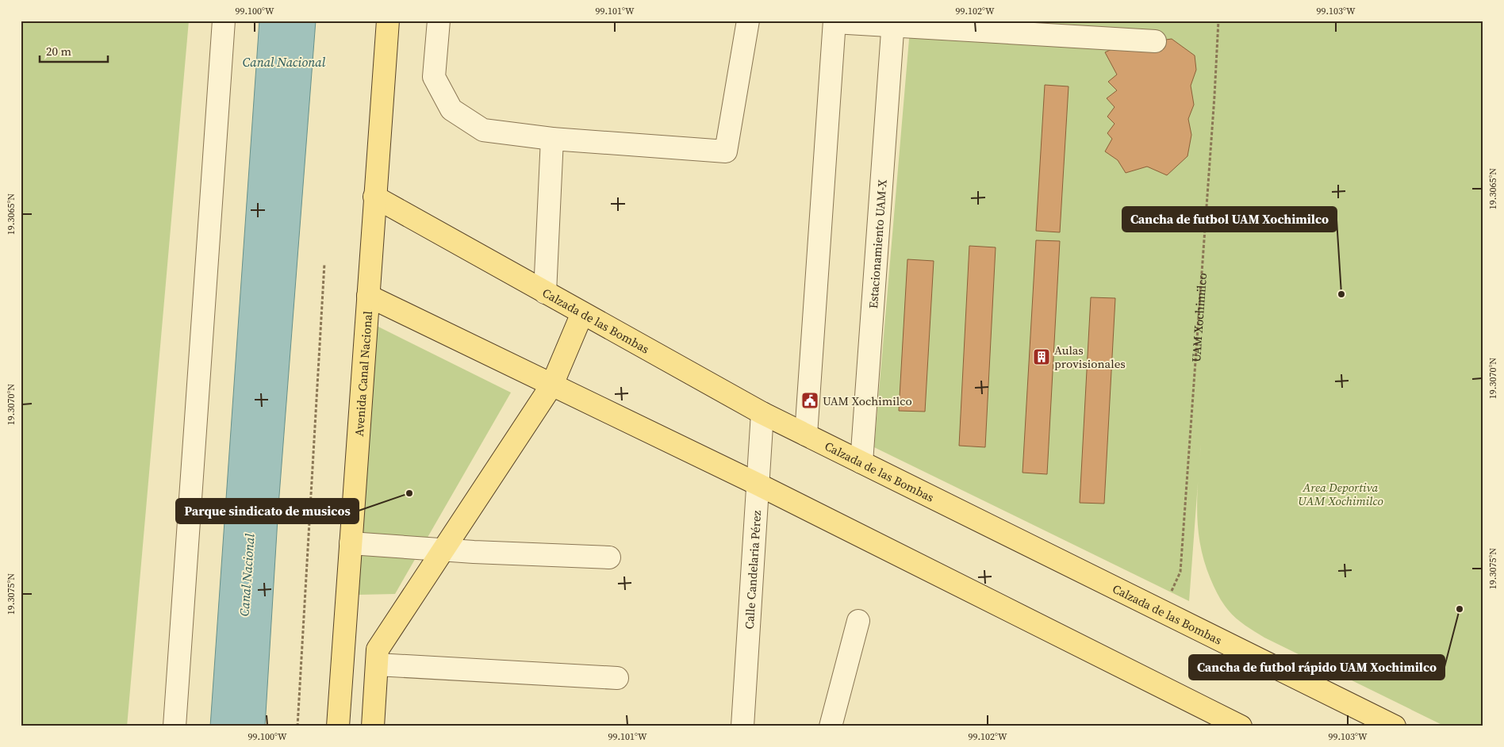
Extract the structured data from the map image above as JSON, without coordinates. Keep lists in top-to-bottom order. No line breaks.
{"streets":{"main road":["Calzada de las Bombas","Avenida Canal Nacional"],"street":["Estacionamiento UAM-X","Calle Candelaria Pérez"],"path":["UAM Xochimilco"]},"crossings":[["Estacionamiento UAM-X","Calzada de las Bombas"],["UAM Xochimilco","Calzada de las Bombas"],["Calzada de las Bombas","Avenida Canal Nacional"],["Calzada de las Bombas","Calle Candelaria Pérez"]],"water":["Canal Nacional"],"parks":["Area Deportiva UAM Xochimilco"],"places":{"other":["Cancha de futbol UAM Xochimilco","Parque sindicato de musicos","Cancha de futbol rápido UAM Xochimilco"],"building":["Aulas provisionales"],"public building":["UAM Xochimilco"]},"scale_bar":"20 m","coordinates":["99.100°W","99.101°W","99.102°W","99.103°W","19.3065°N","19.3070°N","19.3075°N"]}
